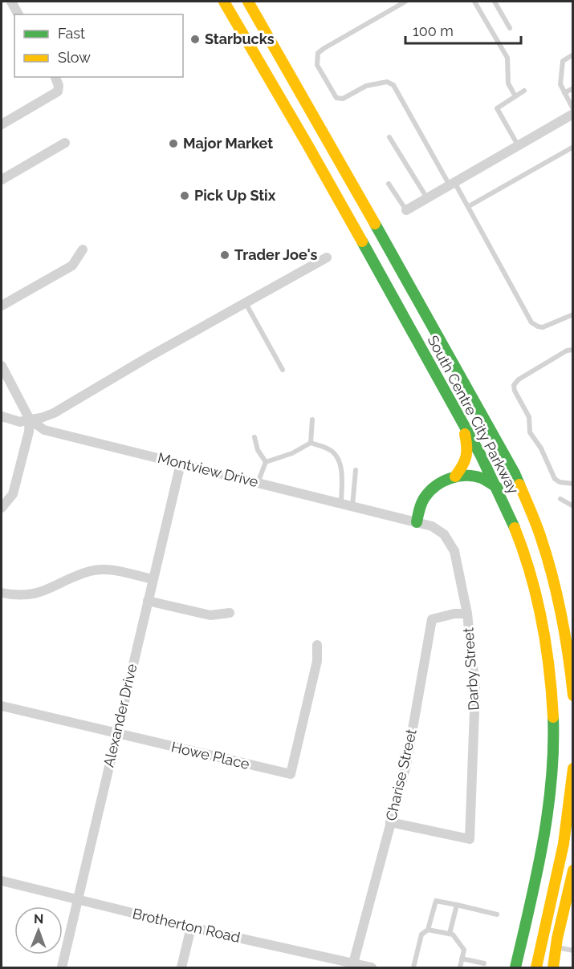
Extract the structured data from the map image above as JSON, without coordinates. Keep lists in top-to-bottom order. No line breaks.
{"streets":{"main road":["South Centre City Parkway"],"street":["Montview Drive","Darby Street","Alexander Drive","Howe Place","Charise Street","Brotherton Road"]},"crossings":[["Montview Drive","Darby Street"],["Montview Drive","Alexander Drive"],["Darby Street","Charise Street"],["Alexander Drive","Howe Place"],["Alexander Drive","Brotherton Road"],["Charise Street","Brotherton Road"]],"places":["Starbucks","Major Market","Pick Up Stix","Trader Joe's"],"legend":["Fast","Slow"],"scale_bar":"100 m","north":"top"}
